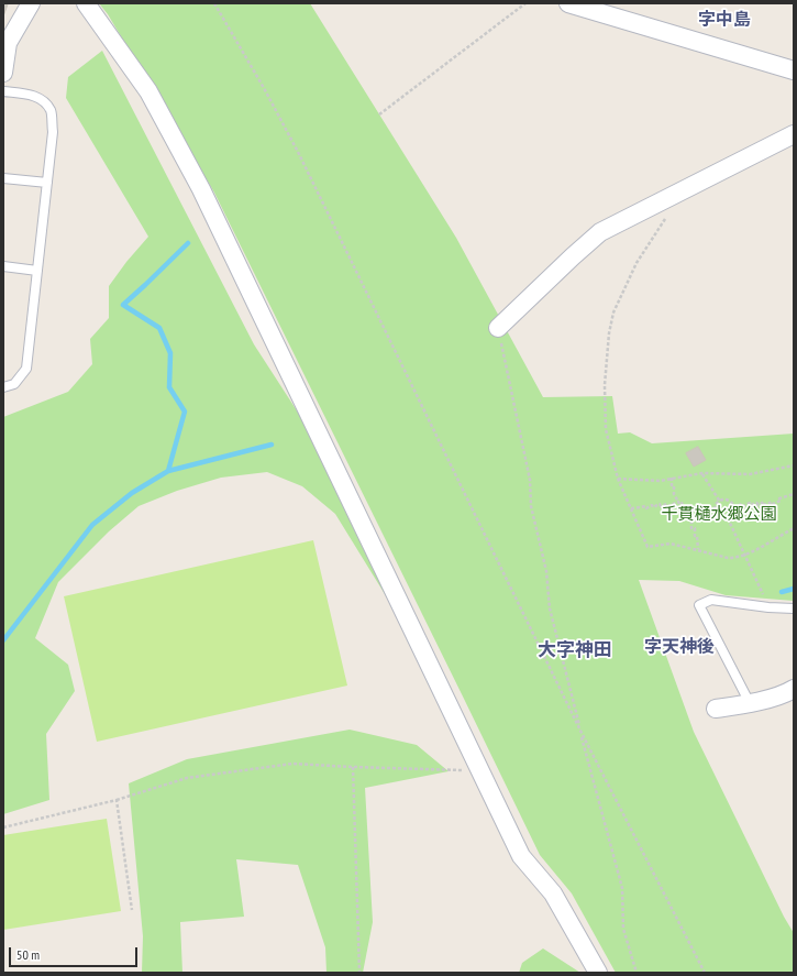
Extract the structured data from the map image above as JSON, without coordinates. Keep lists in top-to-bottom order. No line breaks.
{"districts":["字中島","字天神後","大字神田"],"parks":["千貫樋水郷公園"],"scale_bar":"50 m"}
